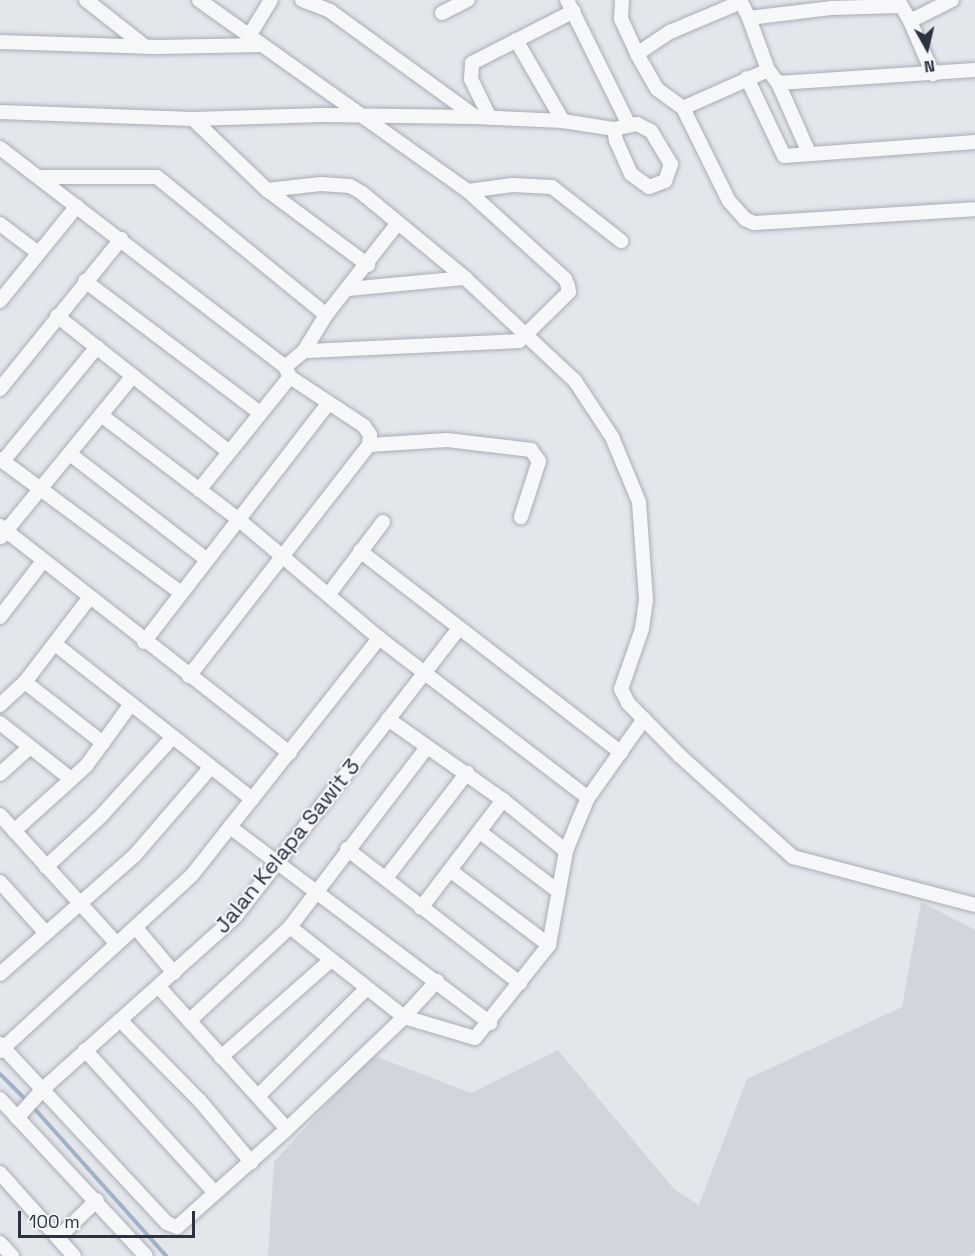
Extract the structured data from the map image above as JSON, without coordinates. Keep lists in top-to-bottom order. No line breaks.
{"streets":{"street":["Jalan Kelapa Sawit 3"]},"scale_bar":"100 m","north":"bottom"}
